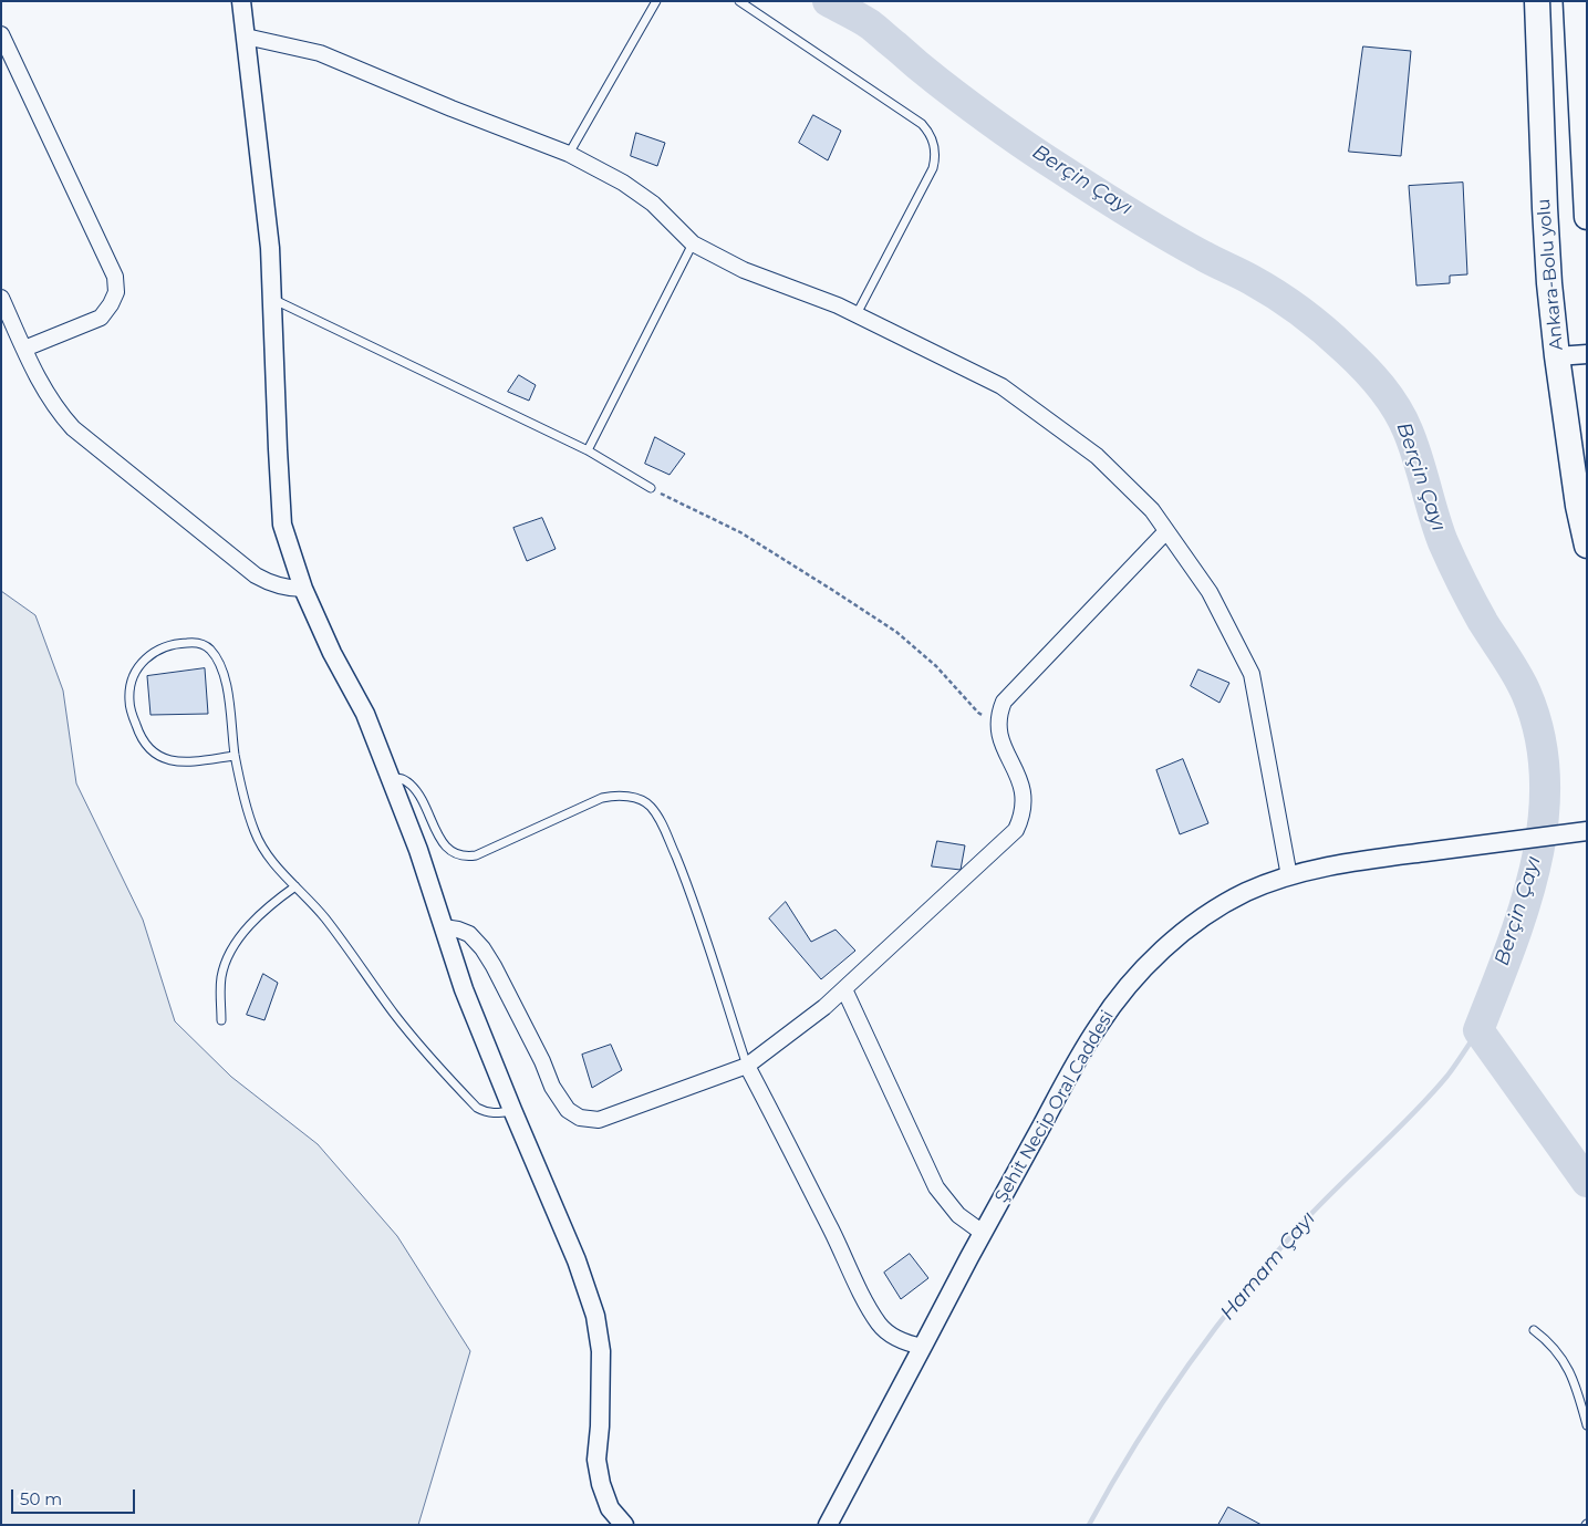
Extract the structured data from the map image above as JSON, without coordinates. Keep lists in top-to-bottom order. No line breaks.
{"streets":{"highway":["Ankara-Bolu yolu"],"street":["Şehit Necip Oral Caddesi"]},"water":["Berçin Çayı","Hamam Çayı"],"scale_bar":"50 m"}
